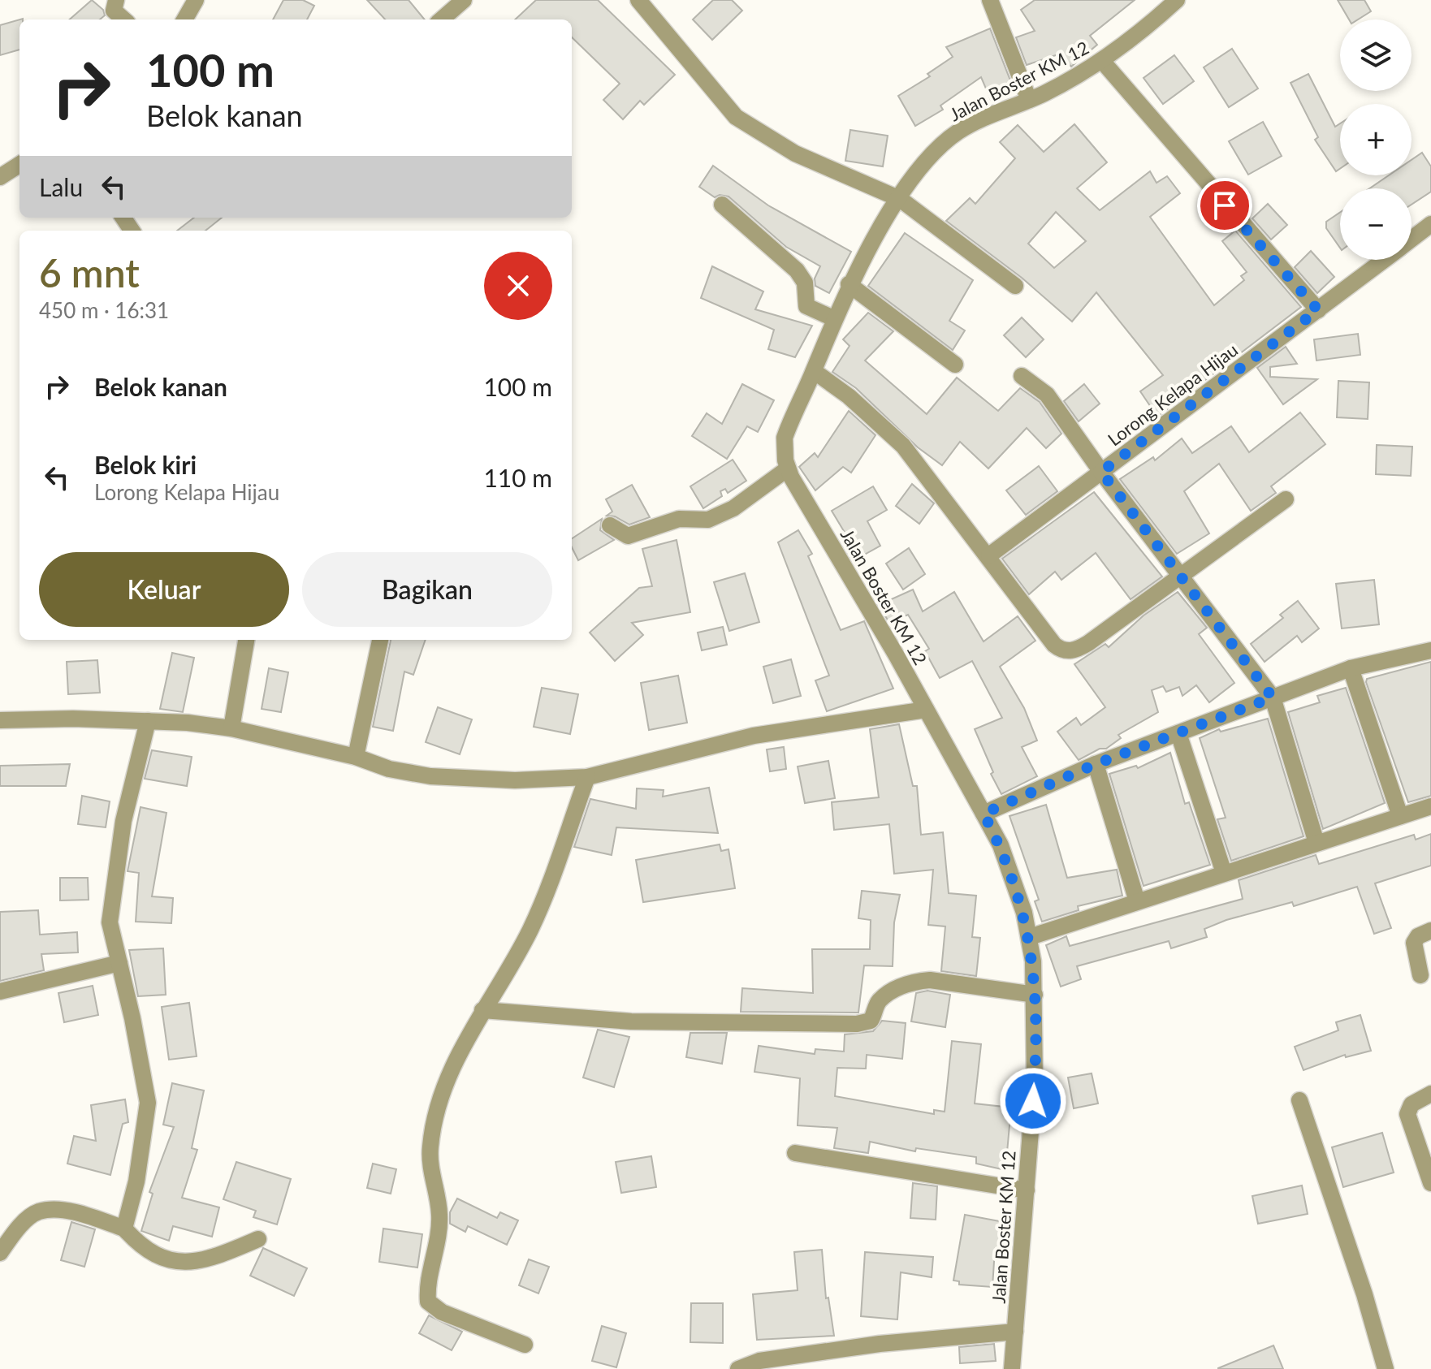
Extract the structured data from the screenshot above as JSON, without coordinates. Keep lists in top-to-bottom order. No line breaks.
{"streets":{"street":["Jalan Boster KM 12","Lorong Kelapa Hijau"]},"page":{"map_buttons":["+","−"],"turn":["100 m","Belok kanan"],"then":"Lalu","heading":["6 mnt","450 m · 16:31"],"list":[{"name":"Belok kanan","value":"100 m"},{"name":"Belok kiri","note":"Lorong Kelapa Hijau","value":"110 m"}],"buttons":["Keluar","Bagikan"]}}
